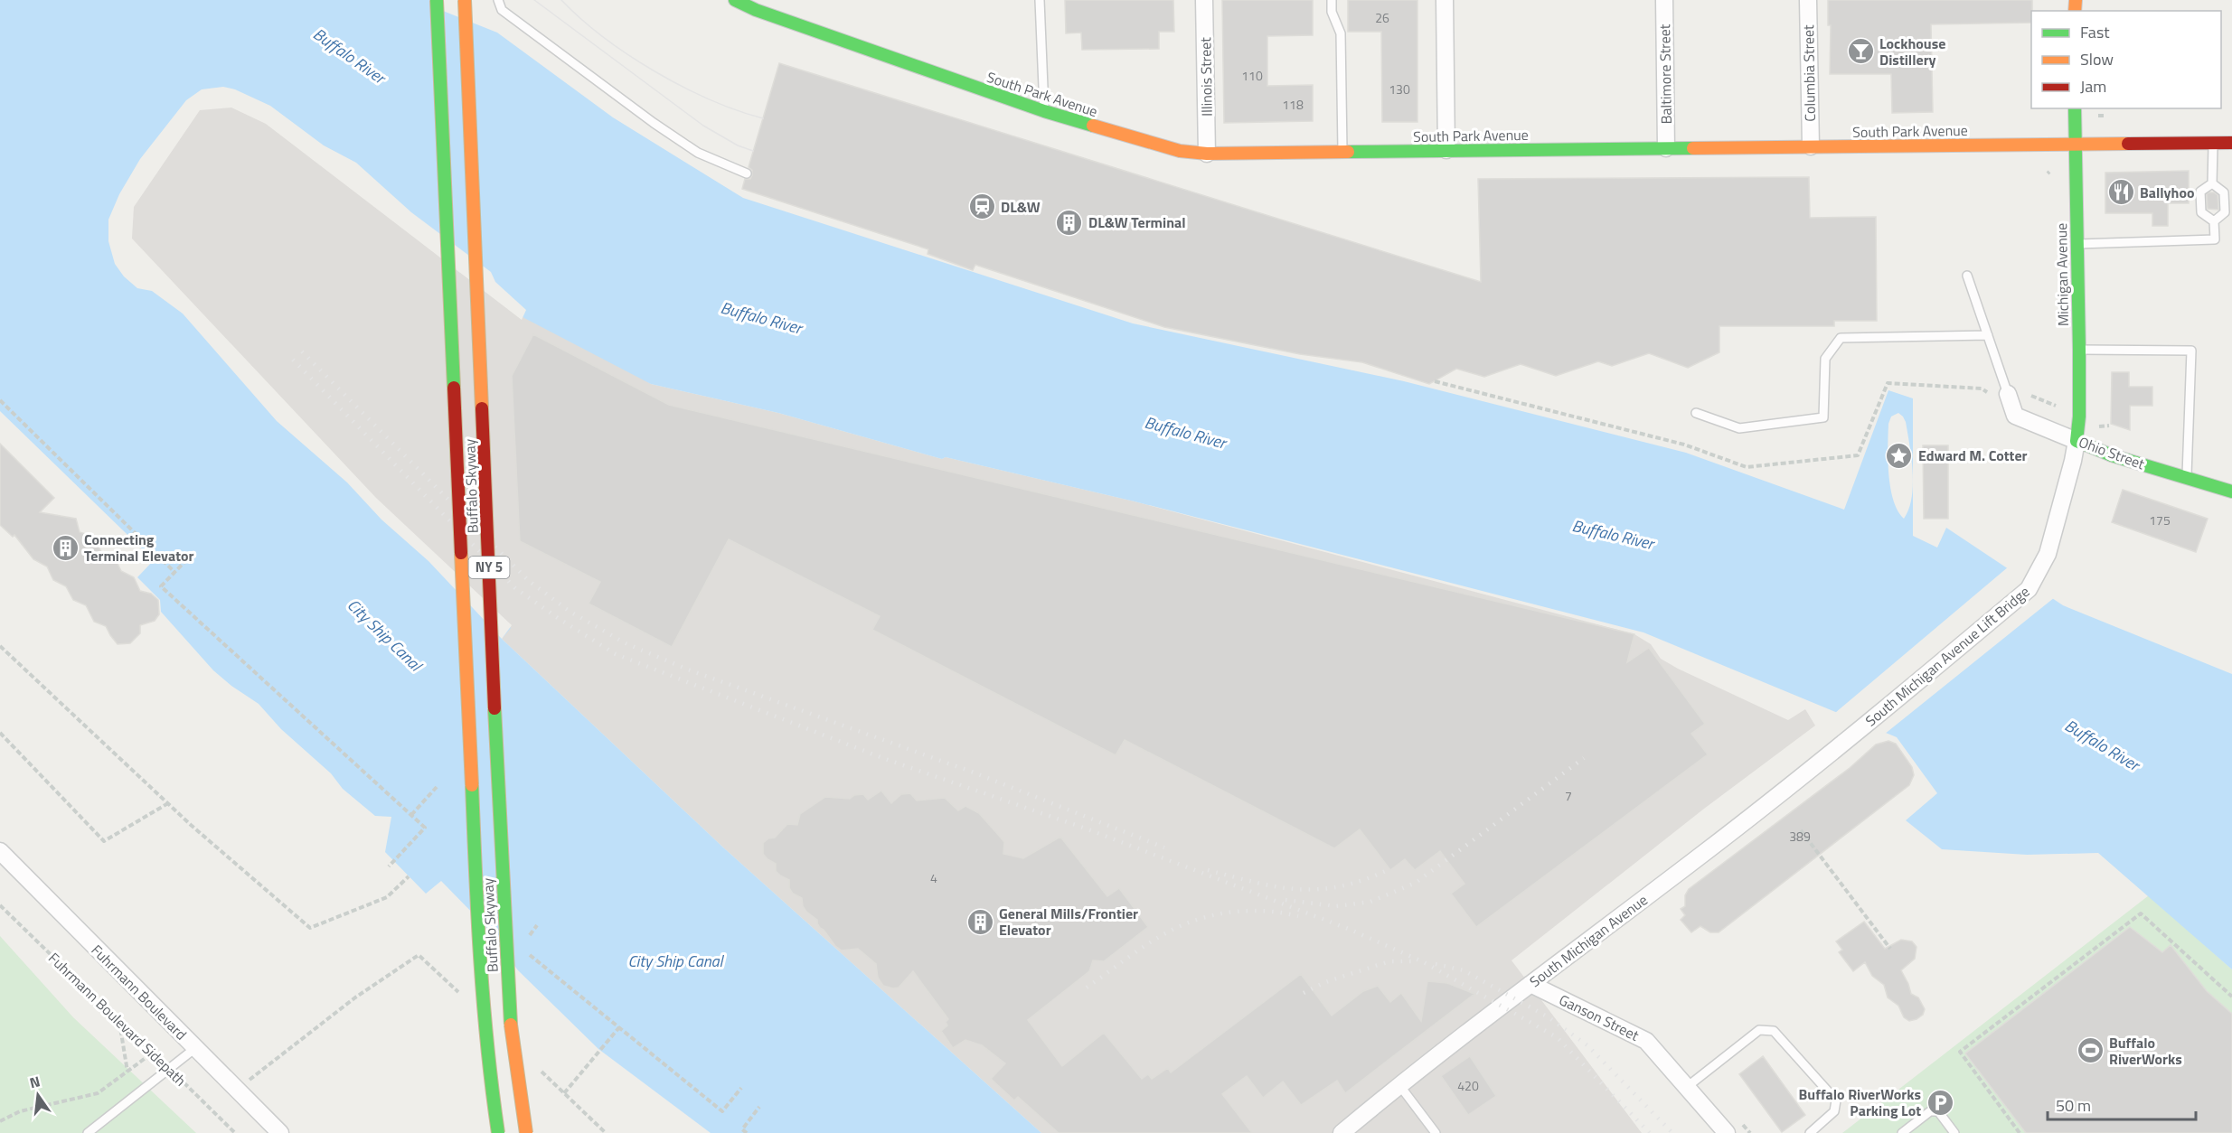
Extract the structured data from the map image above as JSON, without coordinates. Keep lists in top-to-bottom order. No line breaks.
{"streets":{"main road":["South Park Avenue","Michigan Avenue","Ohio Street","Buffalo Skyway","NY 5"],"street":["Columbia Street","Baltimore Street","Illinois Street","South Michigan Avenue Lift Bridge","South Michigan Avenue","Fuhrmann Boulevard","Ganson Street"],"path":["Fuhrmann Boulevard Sidepath"]},"crossings":[["Columbia Street","South Park Avenue"],["Baltimore Street","South Park Avenue"],["Illinois Street","South Park Avenue"],["South Park Avenue","Michigan Avenue"],["Michigan Avenue","Ohio Street"],["Michigan Avenue","South Michigan Avenue Lift Bridge"],["Ohio Street","South Michigan Avenue Lift Bridge"],["South Michigan Avenue Lift Bridge","South Michigan Avenue"],["South Michigan Avenue","Ganson Street"]],"water":["Buffalo River","City Ship Canal"],"places":{"bar":["Lockhouse Distillery"],"restaurant":["Ballyhoo"],"station":["DL&W"],"building":["DL&W Terminal","Connecting Terminal Elevator","General Mills/Frontier Elevator"],"place":["Edward M. Cotter"],"sports":["Buffalo RiverWorks"],"parking":["Buffalo RiverWorks Parking Lot"]},"house_numbers":["26","110","130","118","175","7","389","4","420"],"legend":["Fast","Slow","Jam"],"scale_bar":"50 m","north":"top"}
